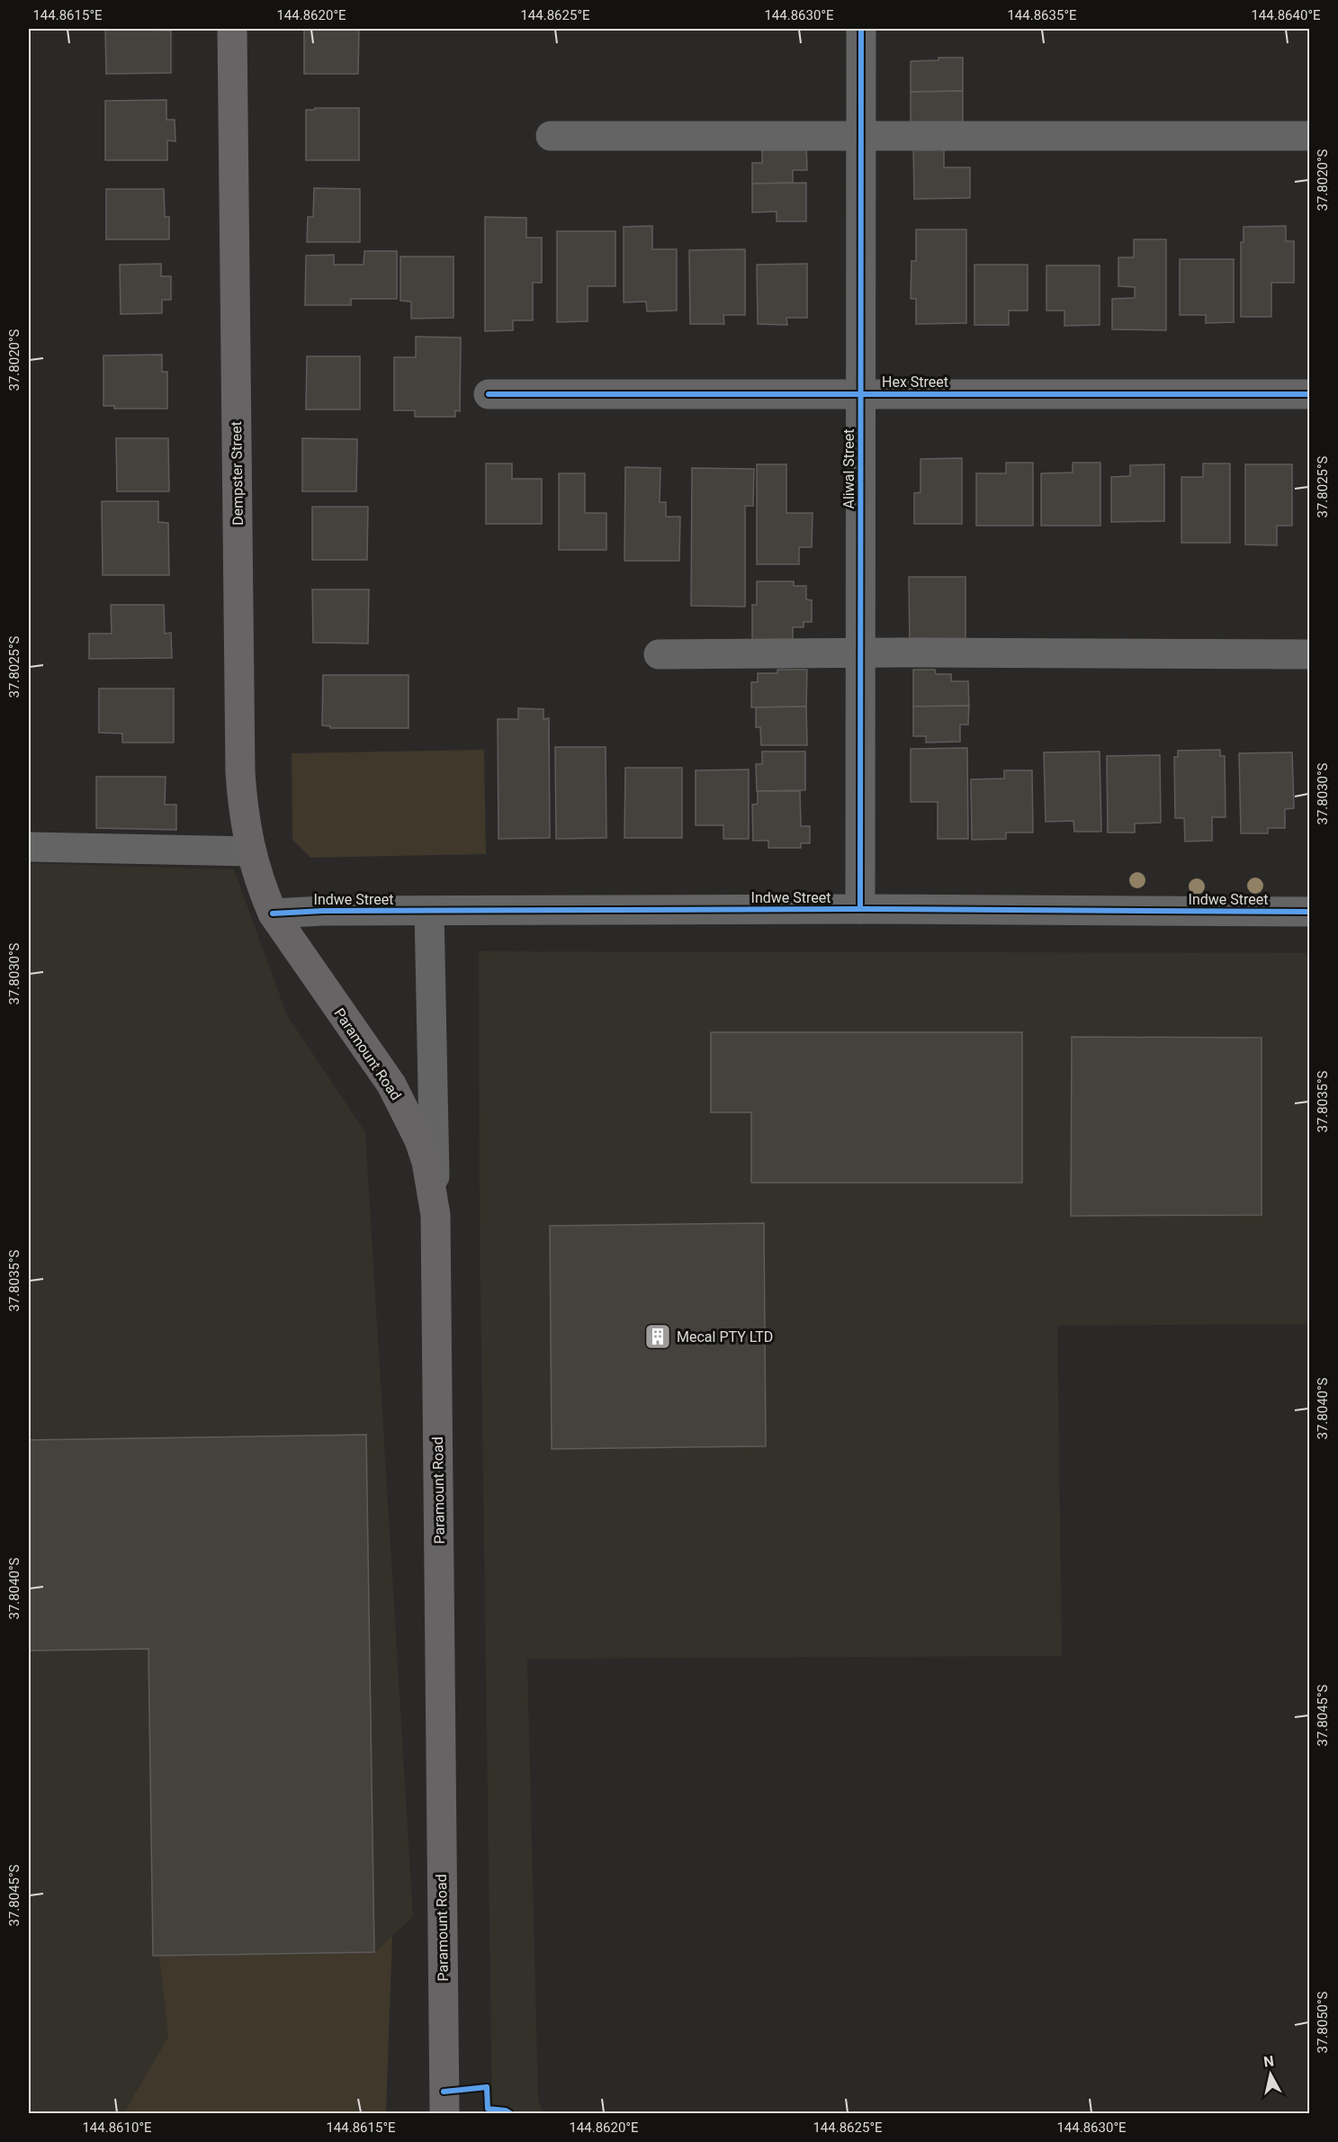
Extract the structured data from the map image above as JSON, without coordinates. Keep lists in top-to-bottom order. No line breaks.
{"streets":{"main road":["Dempster Street","Paramount Road"],"street":["Hex Street","Aliwal Street","Indwe Street"]},"crossings":[["Hex Street","Aliwal Street"],["Aliwal Street","Indwe Street"],["Dempster Street","Indwe Street"],["Dempster Street","Paramount Road"],["Indwe Street","Paramount Road"]],"places":{"building":["Mecal PTY LTD"]},"north":"top","coordinates":["144.8615°E","144.8620°E","144.8625°E","144.8630°E","144.8635°E","144.8640°E","37.8020°S","37.8025°S","37.8030°S","37.8035°S","37.8040°S","37.8045°S","37.8050°S","144.8610°E"]}
